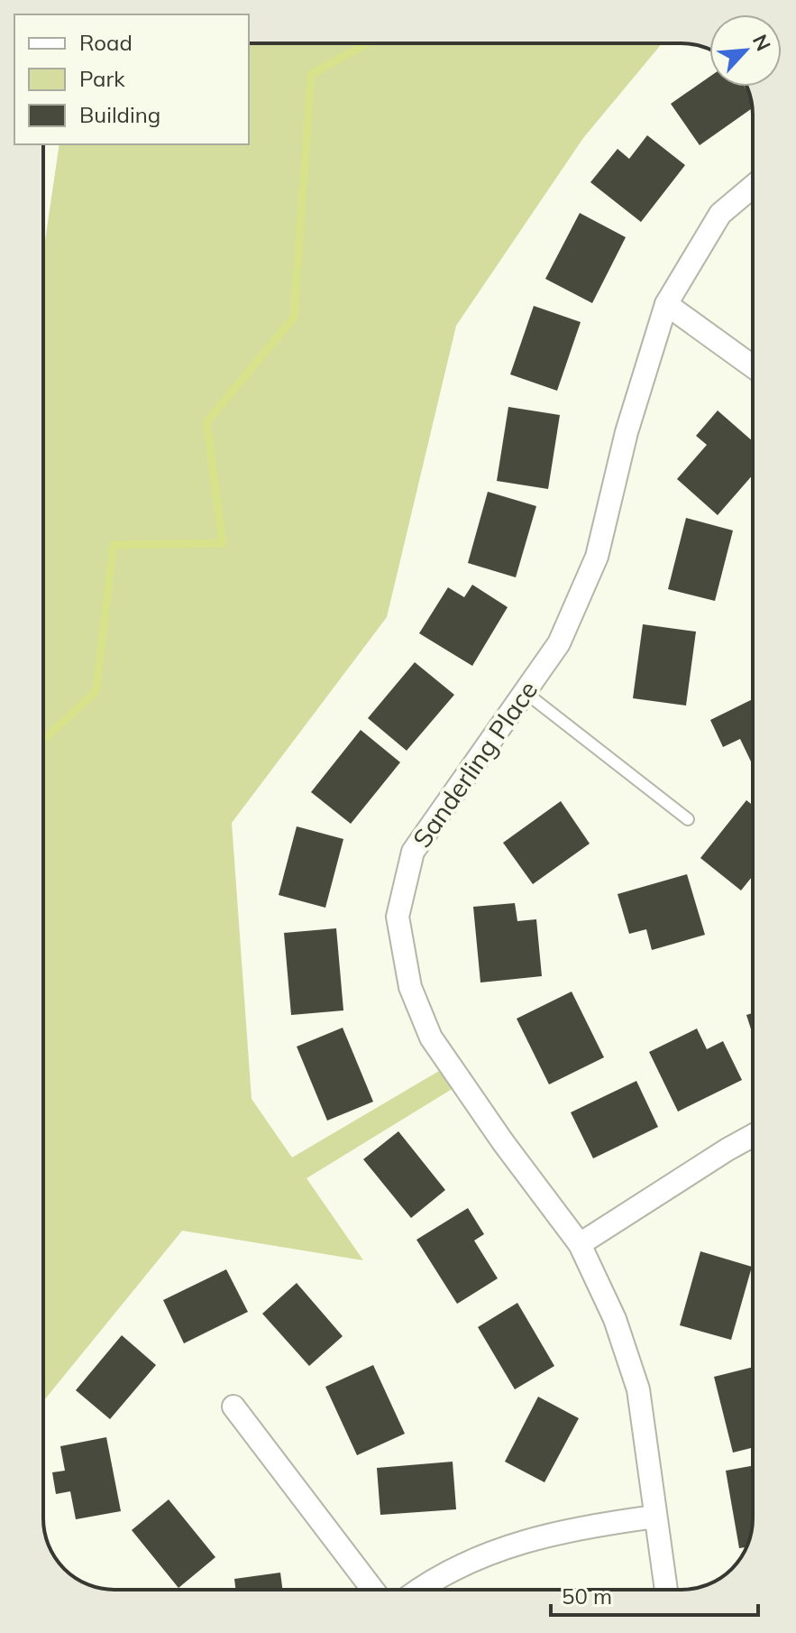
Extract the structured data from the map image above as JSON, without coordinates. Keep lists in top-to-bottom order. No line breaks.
{"streets":{"street":["Sanderling Place"]},"legend":["Road","Park","Building"],"scale_bar":"50 m","north":"top right"}
